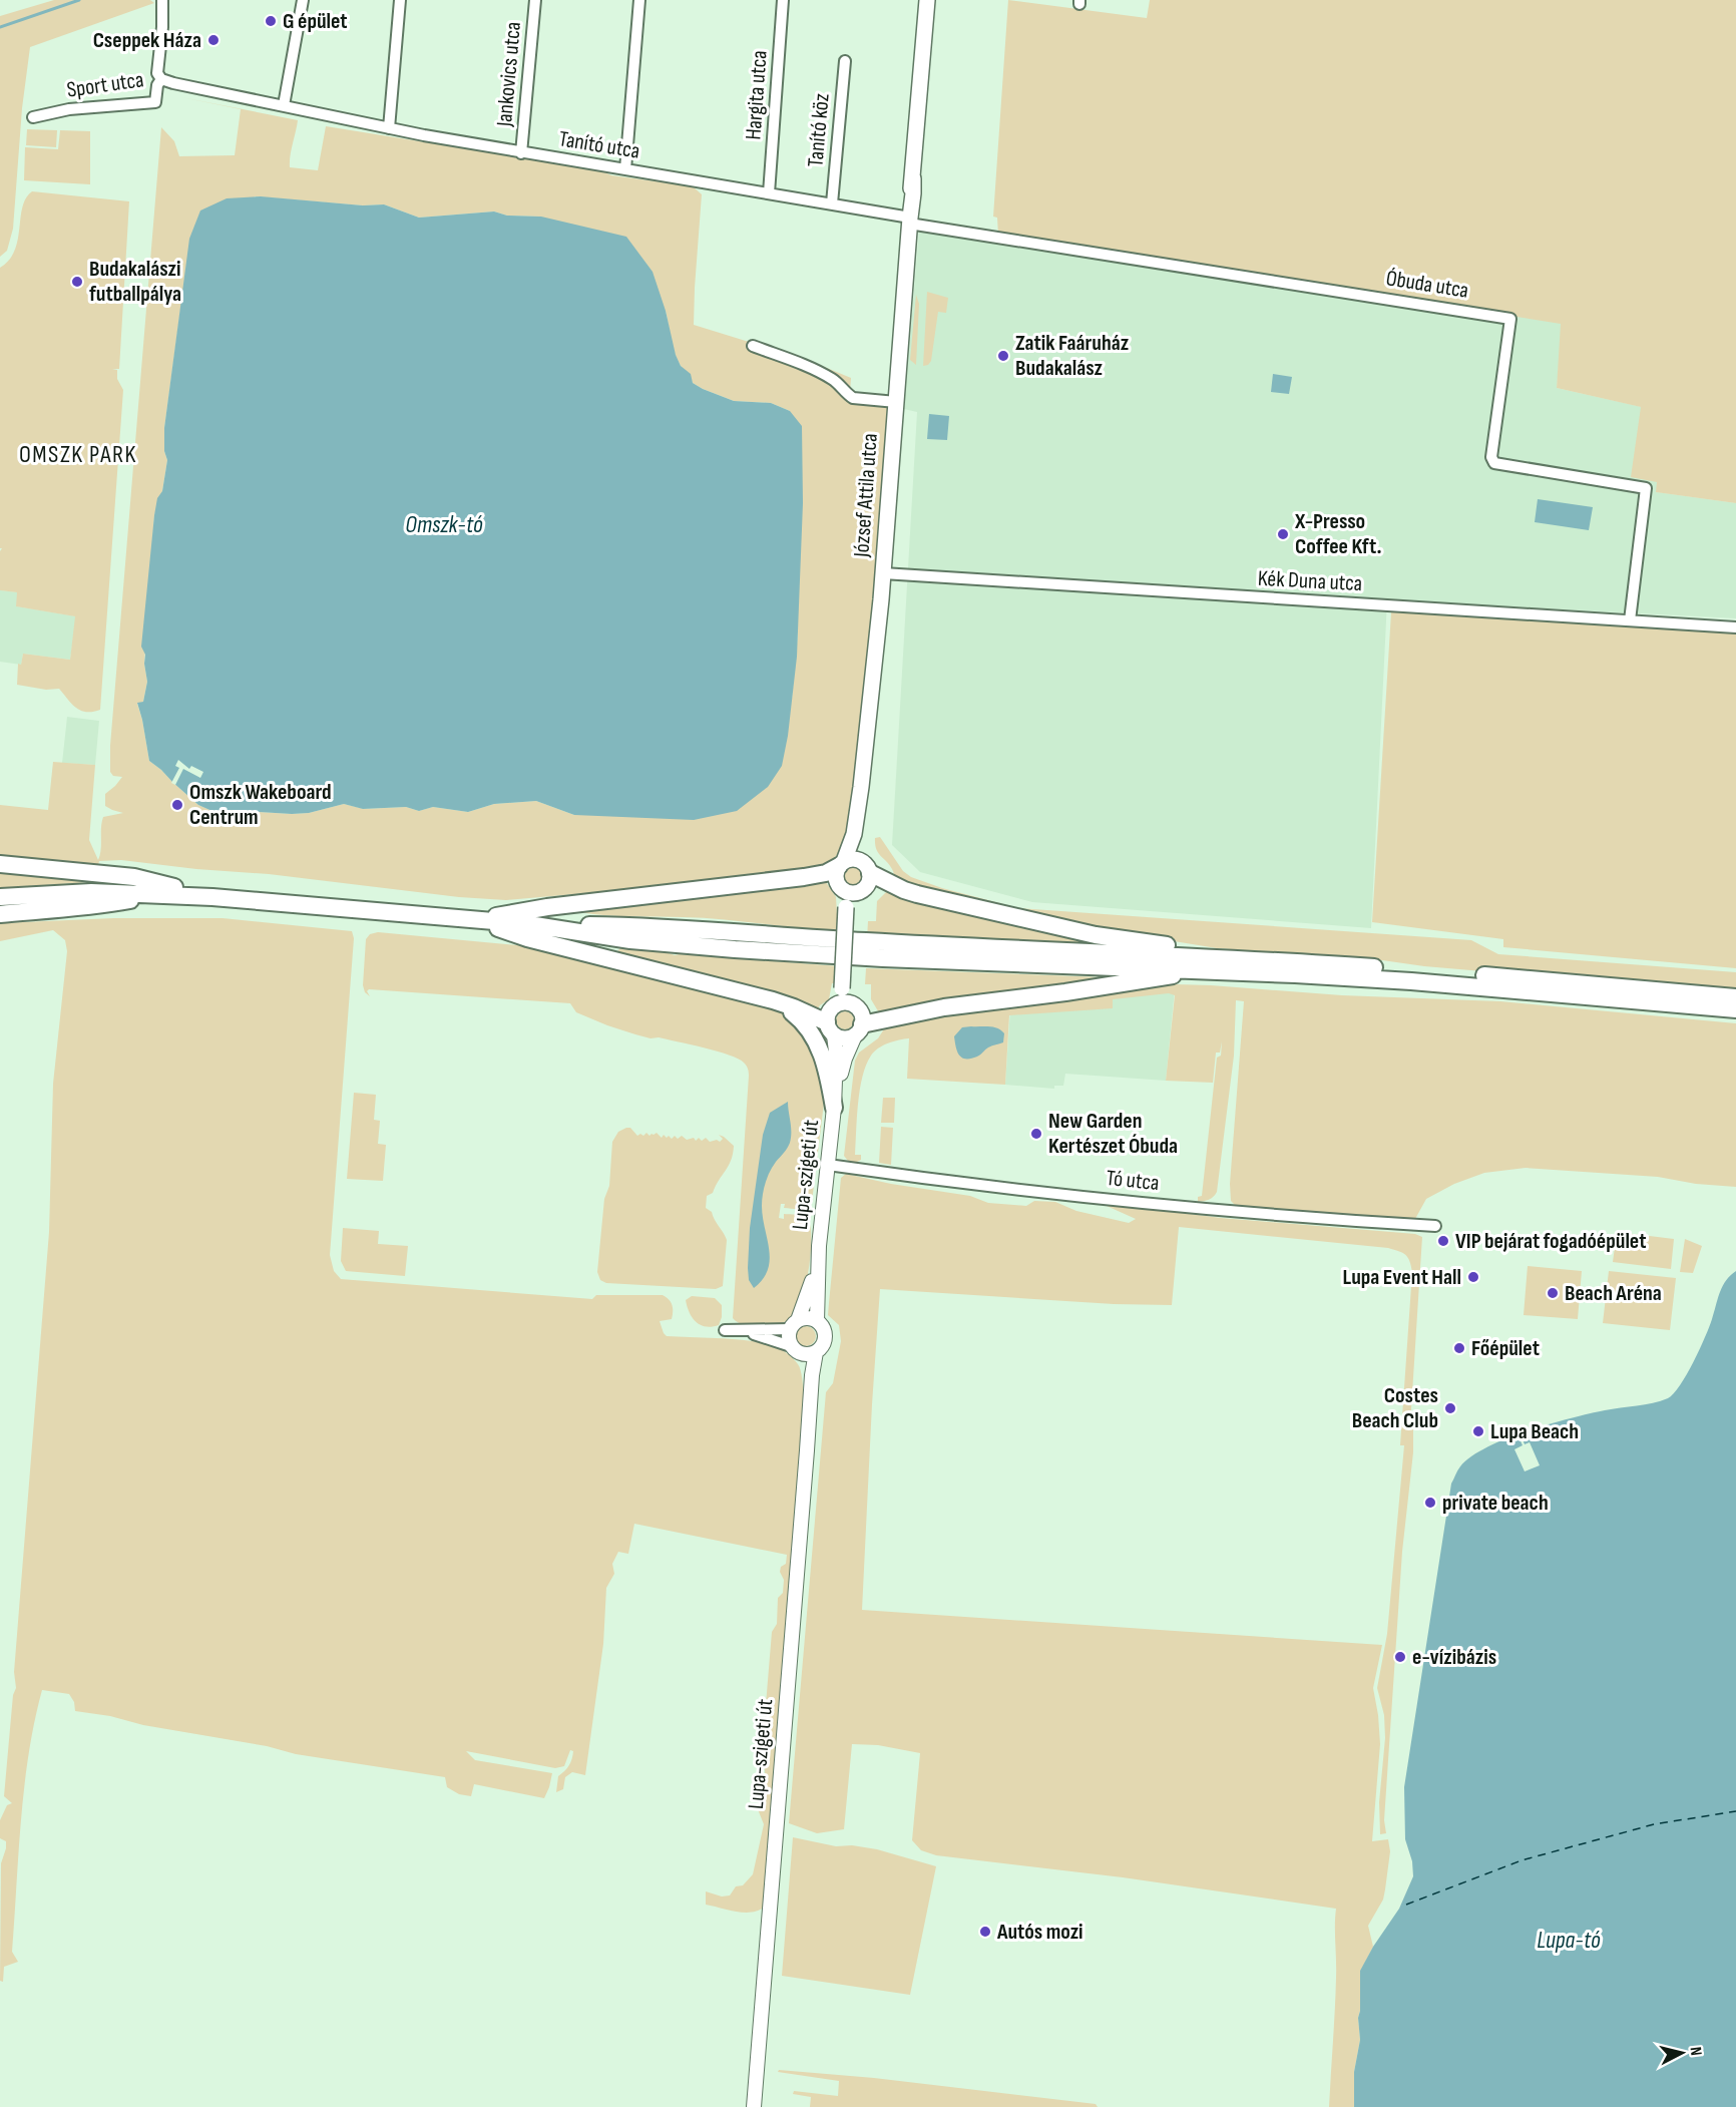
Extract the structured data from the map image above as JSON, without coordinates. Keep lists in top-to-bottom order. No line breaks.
{"streets":{"main road":["József Attila utca"],"street":["Jankovics utca","Sport utca","Hargita utca","Tanító köz","Tanító utca","Óbuda utca","Kék Duna utca","Lupa-szigeti út","Tó utca"]},"crossings":[["Jankovics utca","Tanító utca"],["Sport utca","Tanító utca"],["Hargita utca","Tanító utca"],["Tanító köz","Tanító utca"],["Tanító utca","Óbuda utca"],["Tanító utca","József Attila utca"],["Óbuda utca","József Attila utca"],["Óbuda utca","Kék Duna utca"],["József Attila utca","Kék Duna utca"],["Lupa-szigeti út","Tó utca"]],"districts":["OMSZK PARK"],"water":["Omszk-tó","Lupa-tó"],"places":["G épület","Cseppek Háza","Budakalászi futballpálya","Zatik Faáruház Budakalász","X-Presso Coffee Kft.","Omszk Wakeboard Centrum","New Garden Kertészet Óbuda","VIP bejárat fogadóépület","Lupa Event Hall","Beach Aréna","Főépület","Costes Beach Club","Lupa Beach","private beach","e-vízibázis","Autós mozi"],"north":"right"}
